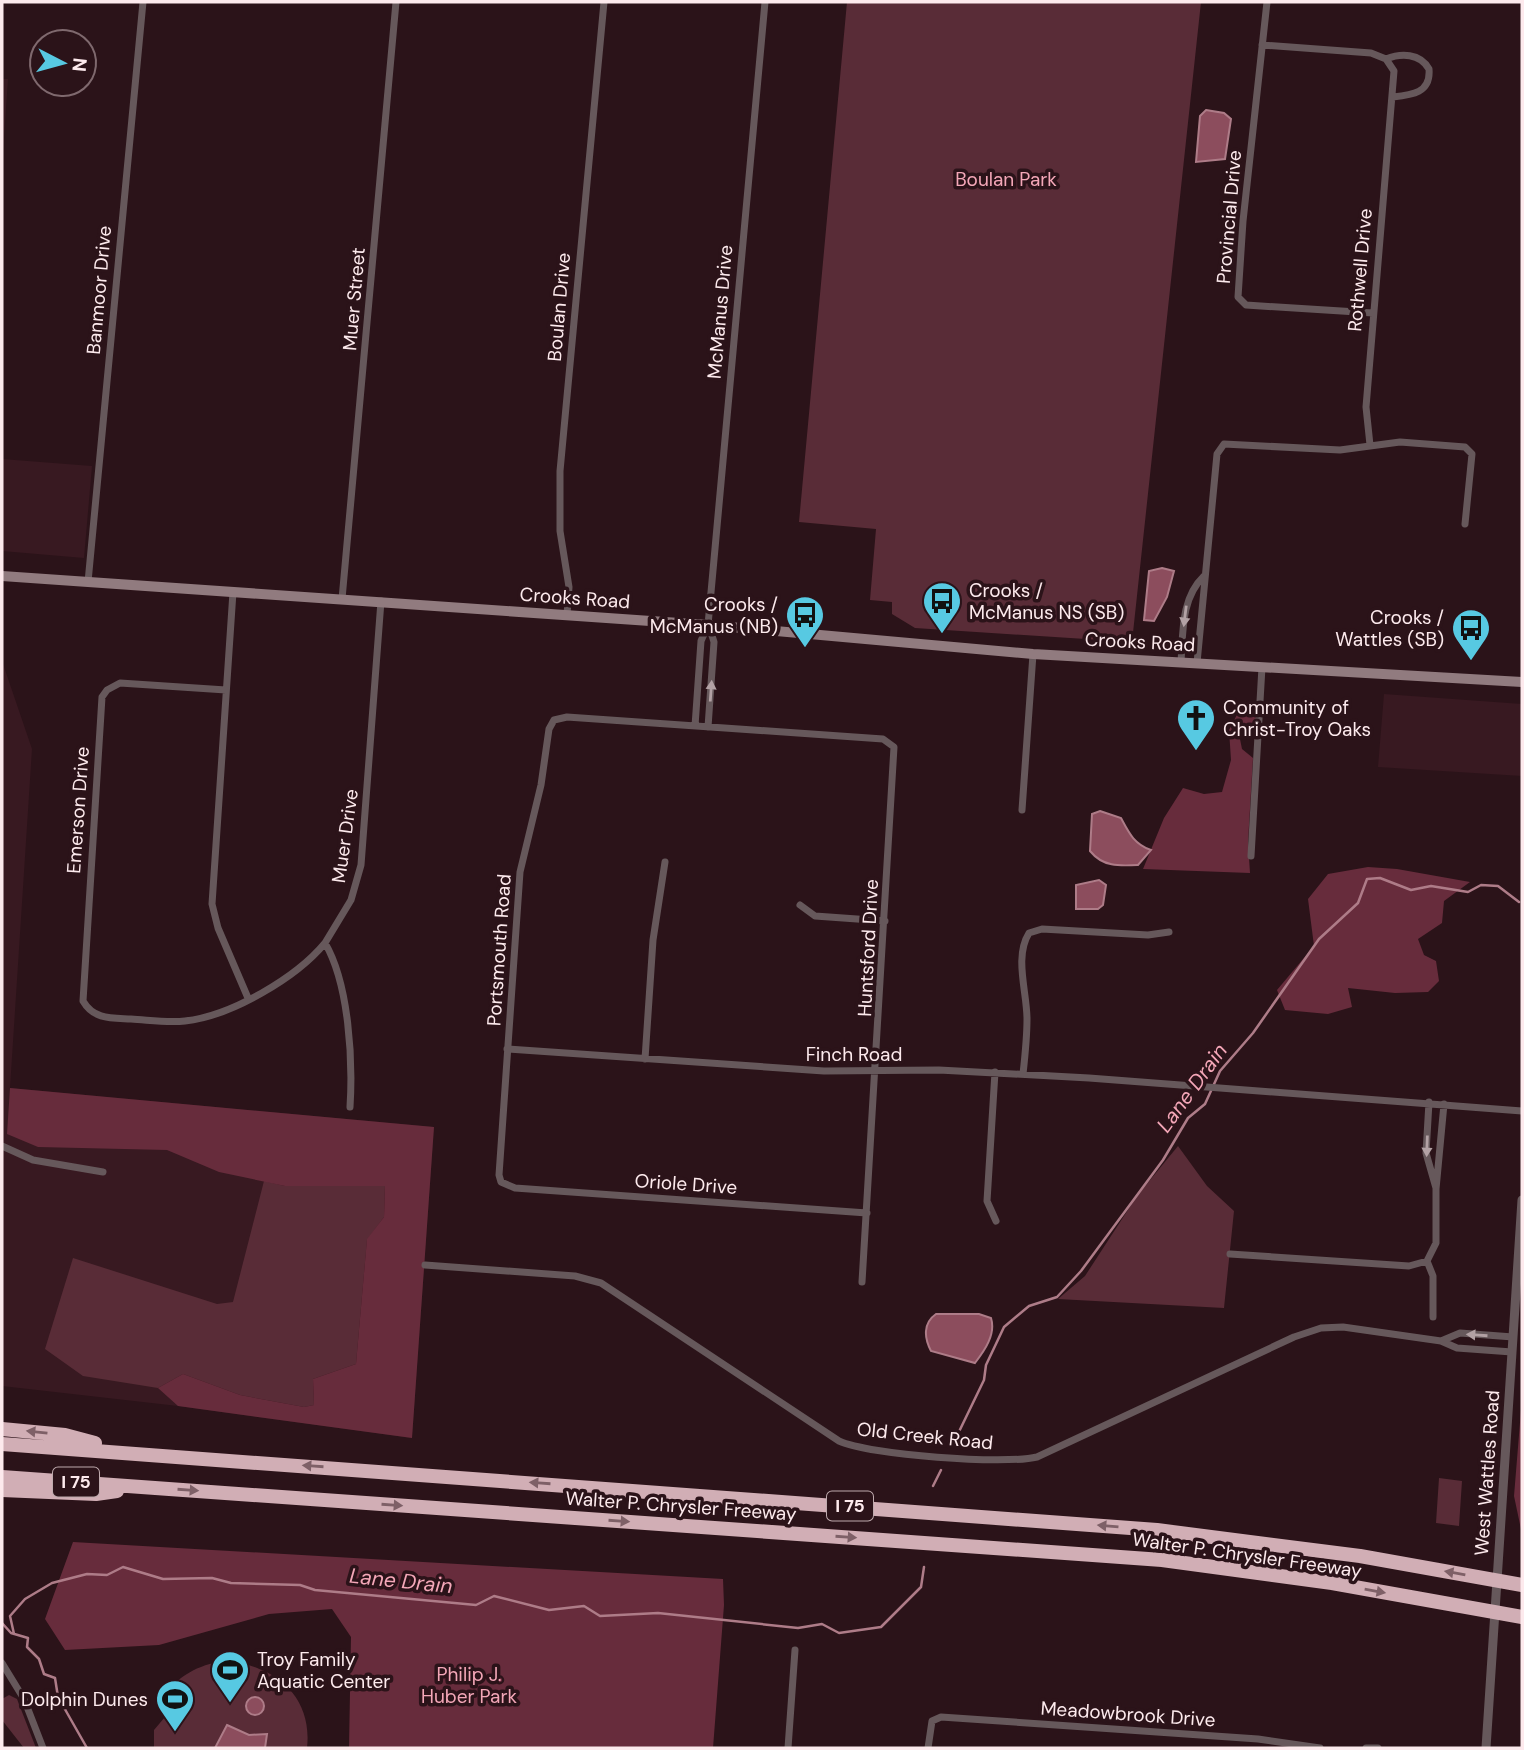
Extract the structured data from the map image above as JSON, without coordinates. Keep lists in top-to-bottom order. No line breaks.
{"streets":{"highway":["I 75","Walter P. Chrysler Freeway"],"main road":["Crooks Road"],"street":["Provincial Drive","Rothwell Drive","Banmoor Drive","Muer Street","Boulan Drive","McManus Drive","Emerson Drive","Muer Drive","Huntsford Drive","Portsmouth Road","Finch Road","Oriole Drive","Old Creek Road","West Wattles Road","Meadowbrook Drive"]},"crossings":[["Provincial Drive","Rothwell Drive"],["Banmoor Drive","Crooks Road"],["Muer Street","Crooks Road"],["Boulan Drive","Crooks Road"],["McManus Drive","Crooks Road"],["Crooks Road","Muer Drive"],["Emerson Drive","Muer Drive"],["Huntsford Drive","Finch Road"],["Huntsford Drive","Oriole Drive"],["Portsmouth Road","Finch Road"],["Portsmouth Road","Oriole Drive"],["Old Creek Road","West Wattles Road"]],"water":["Lane Drain"],"parks":["Boulan Park","Philip J. Huber Park"],"places":{"bus stop":["Crooks / McManus NS (SB)","Crooks / McManus (NB)","Crooks / Wattles (SB)"],"church":["Community of Christ-Troy Oaks"],"sports":["Troy Family Aquatic Center","Dolphin Dunes"]},"north":"right"}
